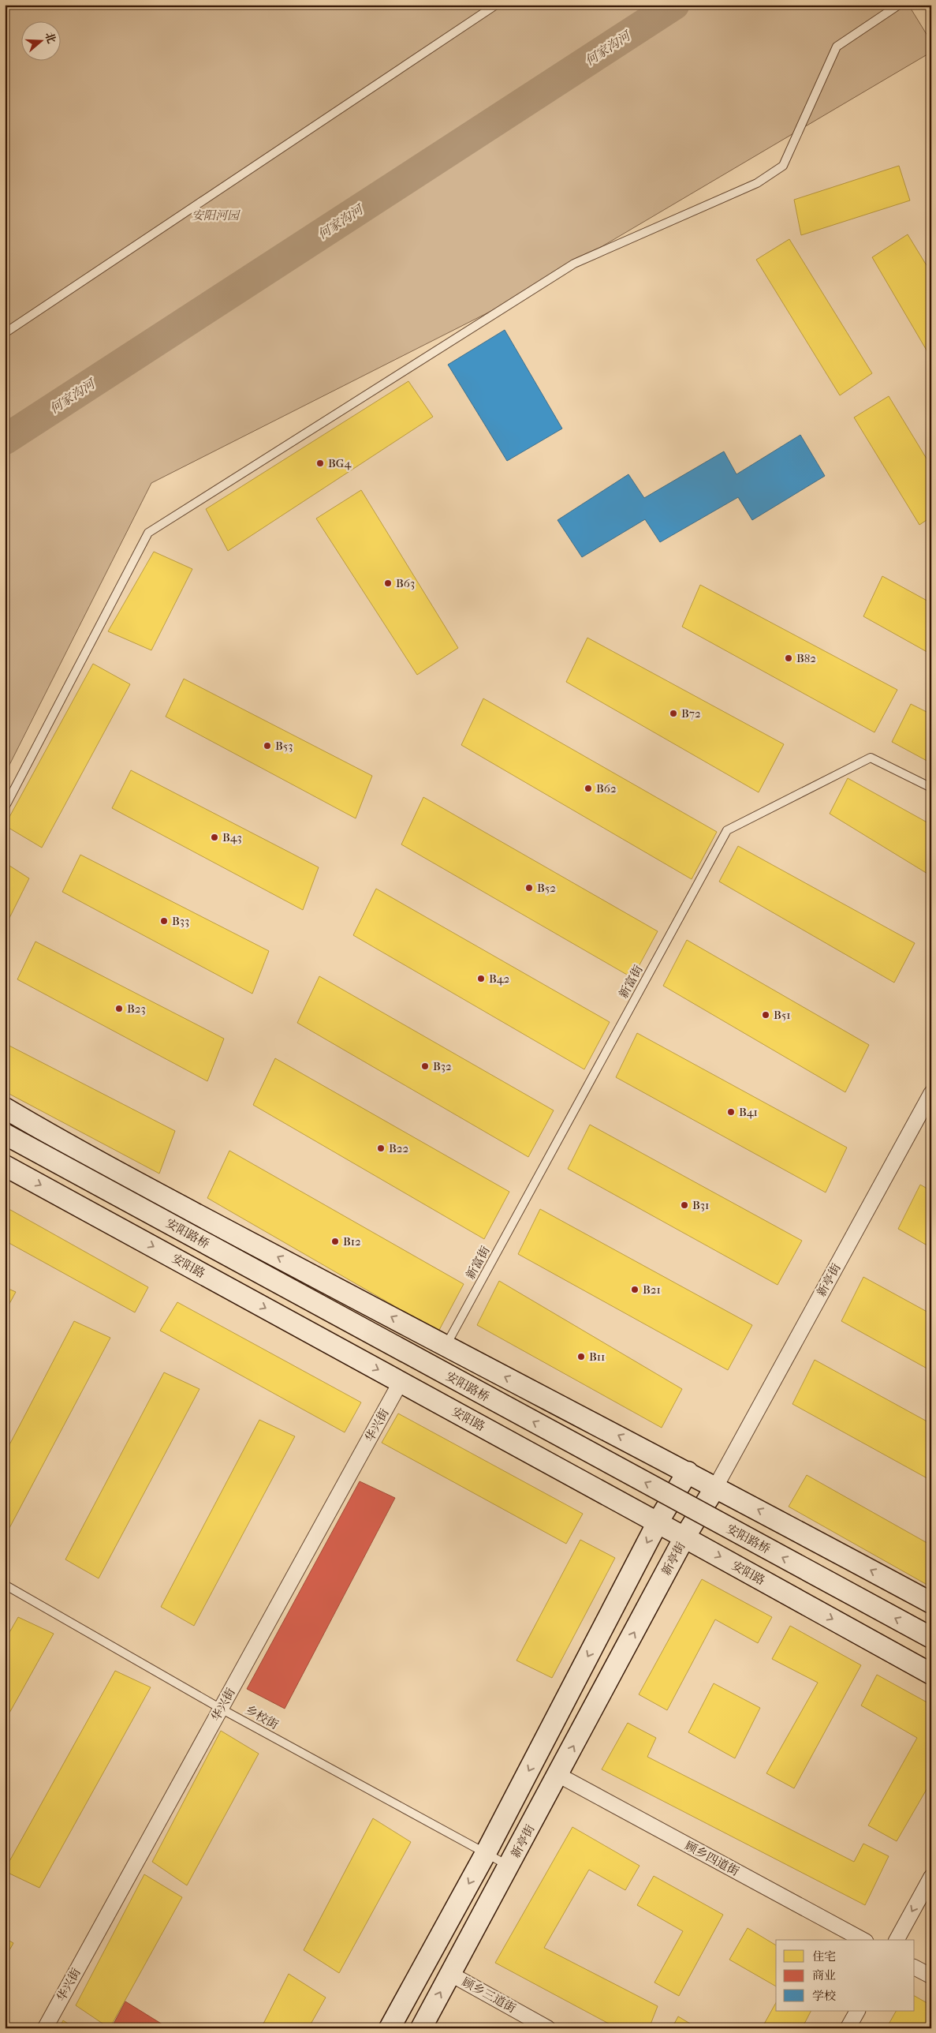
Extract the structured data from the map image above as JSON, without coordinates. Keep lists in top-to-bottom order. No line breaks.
{"streets":{"main road":["安阳路桥","安阳路","新亭街"],"street":["华兴街","顾乡四道街","顾乡三道街"],"lane":["新富街","乡校街"]},"crossings":[["安阳路","新亭街"],["安阳路","华兴街"],["新亭街","乡校街"],["新亭街","顾乡四道街"],["新亭街","顾乡三道街"],["华兴街","乡校街"]],"water":["何家沟河"],"parks":["安阳河园"],"places":["BG4","B63","B82","B72","B53","B62","B43","B52","B33","B42","B23","B51","B32","B41","B22","B31","B12","B21","B11"],"legend":["住宅","商业","学校"],"north":"right"}
